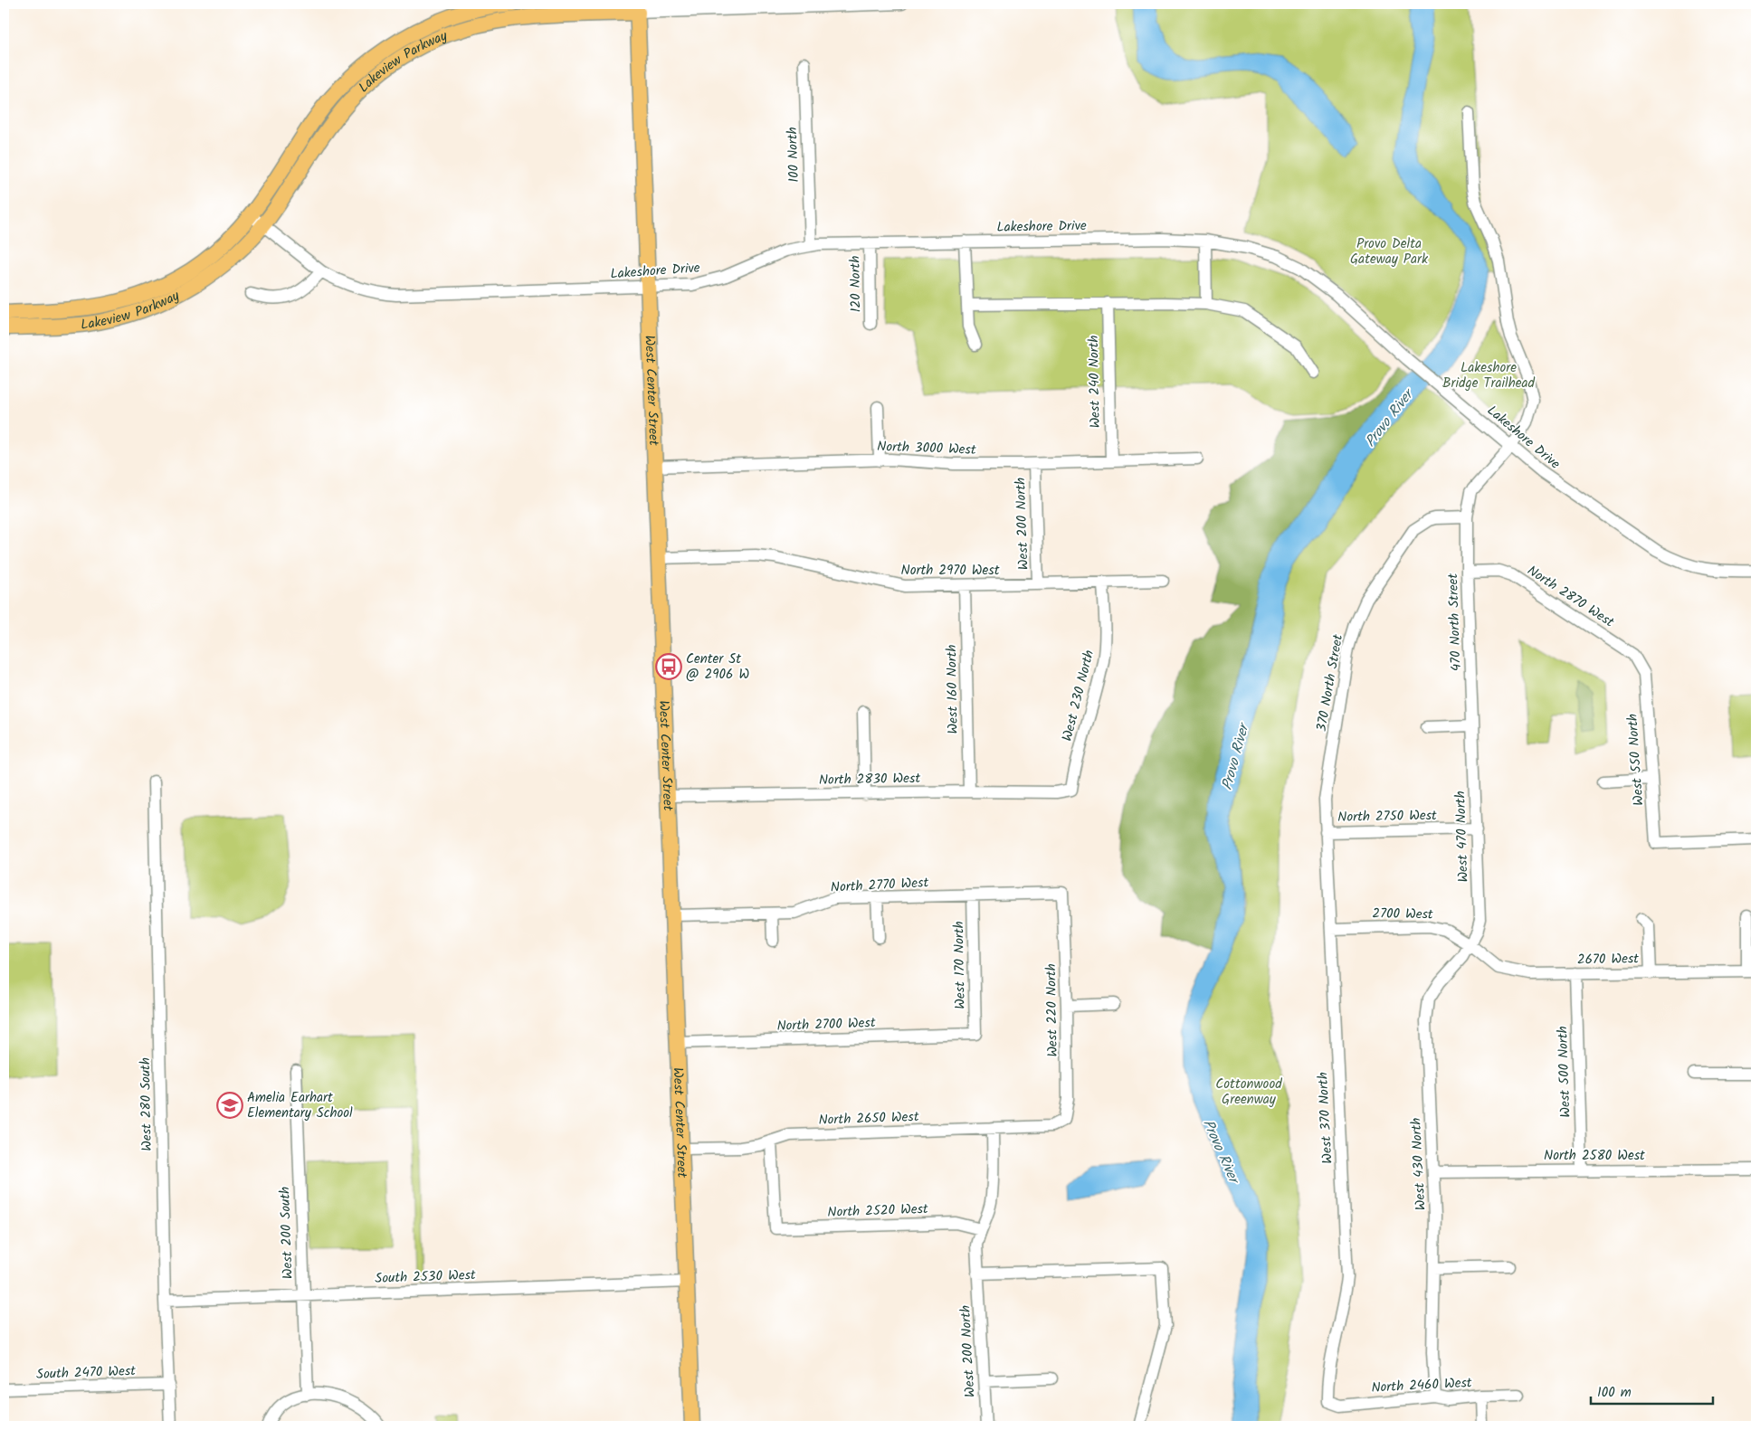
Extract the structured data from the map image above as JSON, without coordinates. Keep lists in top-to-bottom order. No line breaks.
{"streets":{"main road":["Lakeview Parkway","West Center Street"],"street":["100 North","Lakeshore Drive","120 North","West 240 North","North 3000 West","West 200 North","North 2970 West","North 2870 West","470 North Street","370 North Street","West 160 North","West 230 North","West 550 North","North 2830 West","North 2750 West","West 470 North","North 2770 West","2700 West","2670 West","West 170 North","West 220 North","North 2700 West","West 500 North","West 280 South","North 2650 West","West 370 North","North 2580 West","West 430 North","North 2520 West","West 200 South","South 2530 West","South 2470 West","North 2460 West"]},"crossings":[["Lakeview Parkway","Lakeshore Drive"],["Lakeview Parkway","West Center Street"],["100 North","Lakeshore Drive"],["Lakeshore Drive","120 North"],["Lakeshore Drive","West Center Street"],["West 240 North","North 3000 West"],["West Center Street","North 3000 West"],["West Center Street","North 2970 West"],["West Center Street","North 2830 West"],["West Center Street","North 2770 West"],["West Center Street","North 2700 West"],["West Center Street","North 2650 West"],["West Center Street","South 2530 West"],["North 3000 West","West 200 North"],["West 200 North","North 2970 West"],["West 200 North","North 2650 West"],["West 200 North","North 2520 West"],["North 2970 West","West 160 North"],["North 2970 West","West 230 North"],["North 2870 West","470 North Street"],["North 2870 West","West 550 North"],["470 North Street","370 North Street"],["470 North Street","West 470 North"],["370 North Street","North 2750 West"],["370 North Street","West 370 North"],["West 160 North","North 2830 West"],["West 230 North","North 2830 West"],["North 2750 West","West 470 North"],["North 2750 West","West 370 North"],["West 470 North","2700 West"],["West 470 North","2670 West"],["West 470 North","West 430 North"],["North 2770 West","West 170 North"],["North 2770 West","West 220 North"],["2700 West","2670 West"],["2700 West","West 370 North"],["2700 West","West 430 North"],["2670 West","West 500 North"],["2670 West","West 430 North"],["West 170 North","North 2700 West"],["West 220 North","North 2650 West"],["West 500 North","North 2580 West"],["West 280 South","South 2530 West"],["West 280 South","South 2470 West"],["North 2650 West","North 2520 West"],["West 370 North","North 2460 West"],["North 2580 West","West 430 North"],["West 430 North","North 2460 West"],["West 200 South","South 2530 West"]],"water":["Provo River"],"parks":["Provo Delta Gateway Park","Lakeshore Bridge Trailhead","Cottonwood Greenway"],"places":{"bus stop":["Center St @ 2906 W"],"school or university":["Amelia Earhart Elementary School"]},"scale_bar":"100 m"}
